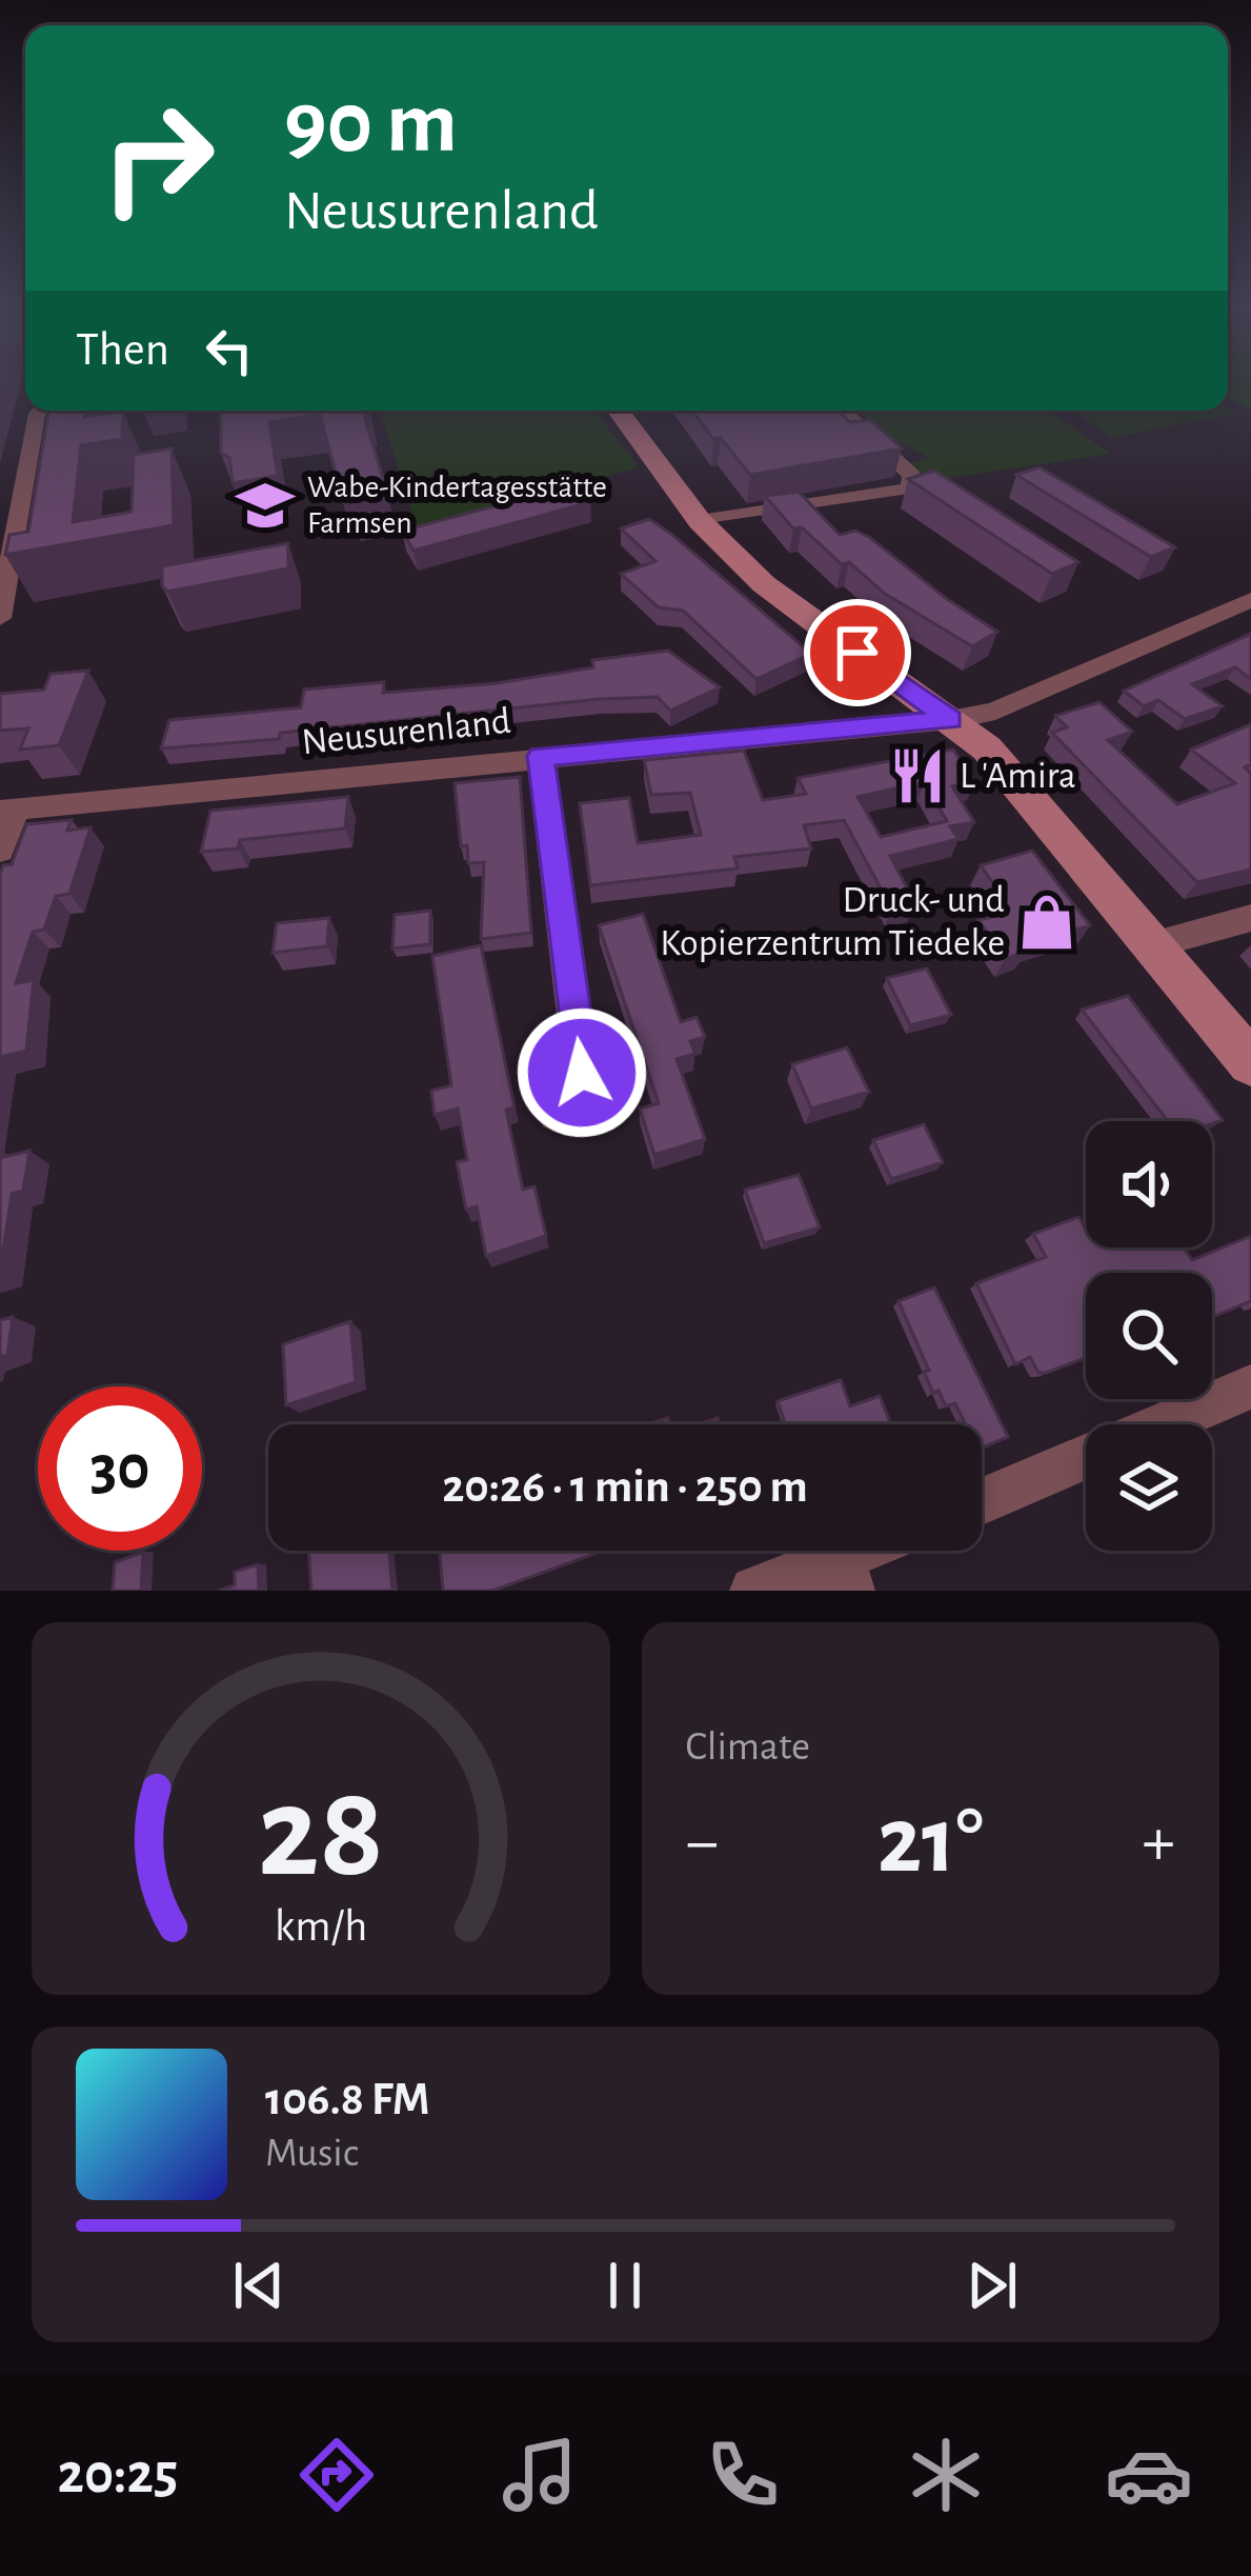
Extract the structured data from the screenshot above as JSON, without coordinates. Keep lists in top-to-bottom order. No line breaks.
{"streets":{"street":["Neusurenland"]},"places":{"school or university":["Wabe-Kindertagesstätte Farmsen"],"restaurant":["L 'Amira"],"shop":["Druck- und Kopierzentrum Tiedeke"]},"page":{"turn":["90 m","Neusurenland"],"then":"Then","limit":"30","trip":"20:26 · 1 min · 250 m","tile":"Climate","heat":["−","21°","+"],"song":["106.8 FM","Music"],"tabs":"20:25","gauge":["28","km/h"]}}
